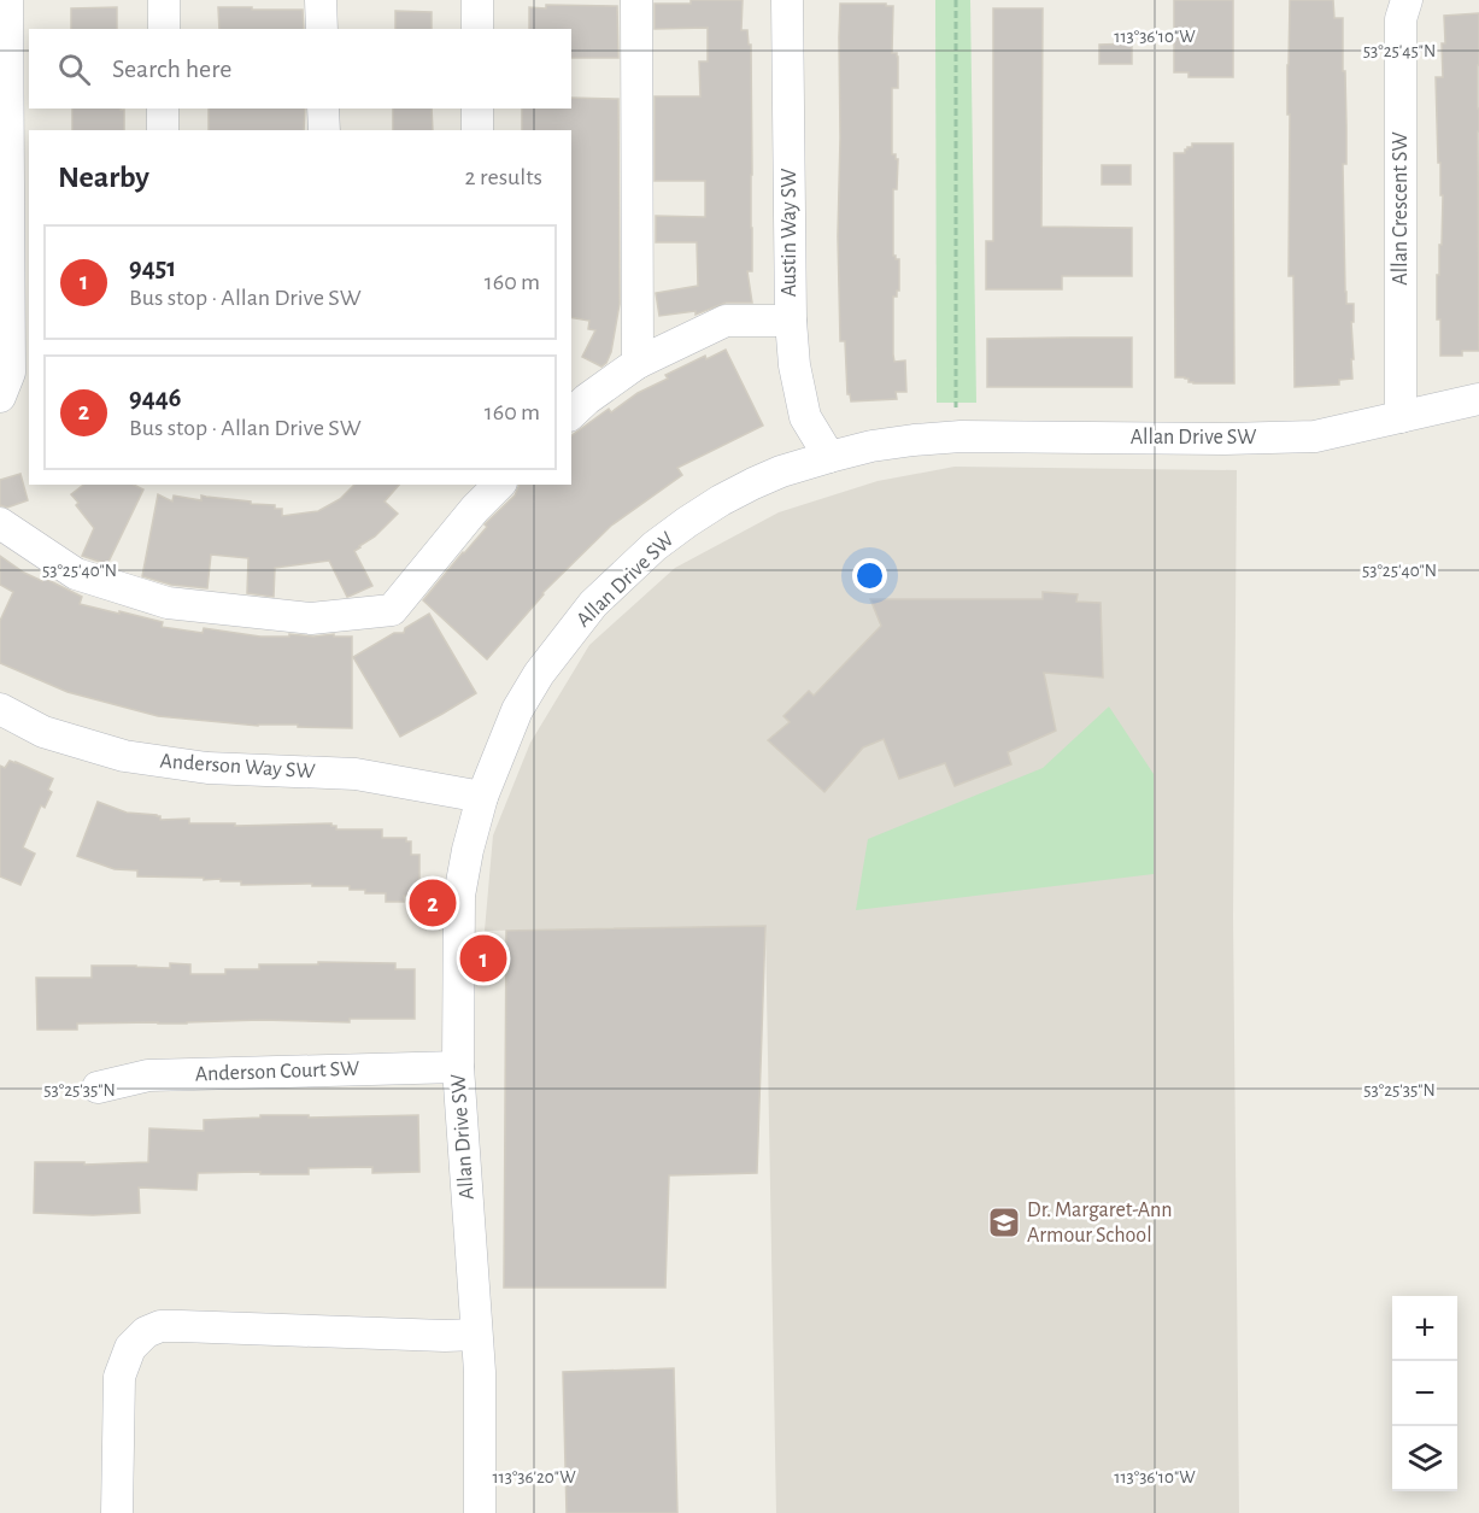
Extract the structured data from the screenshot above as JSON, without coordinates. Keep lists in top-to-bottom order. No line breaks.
{"streets":{"street":["Allan Crescent SW","Austin Way SW","Allan Drive SW","Anderson Way SW","Anderson Court SW"]},"crossings":[["Allan Crescent SW","Allan Drive SW"],["Austin Way SW","Allan Drive SW"],["Allan Drive SW","Anderson Way SW"],["Allan Drive SW","Anderson Court SW"]],"places":{"school or university":["Dr. Margaret-Ann Armour School"]},"page":{"search":"Search here","heading":["Nearby","2 results"],"list":[{"mark":"1","name":"9451","note":"Bus stop · Allan Drive SW","value":"160 m"},{"mark":"2","name":"9446","note":"Bus stop · Allan Drive SW","value":"160 m"}],"pins":["2","1"],"map_buttons":["+","−"]},"coordinates":["113°36'10\"W","53°25'45\"N","53°25'40\"N","53°25'35\"N","113°36'20\"W"]}
